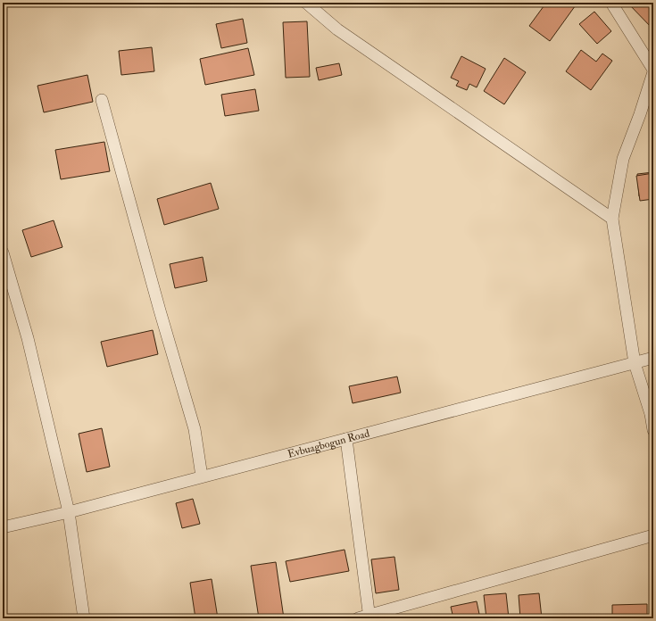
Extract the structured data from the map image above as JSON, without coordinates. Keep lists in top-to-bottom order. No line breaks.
{"streets":{"street":["Evbuagbogun Road"]}}
